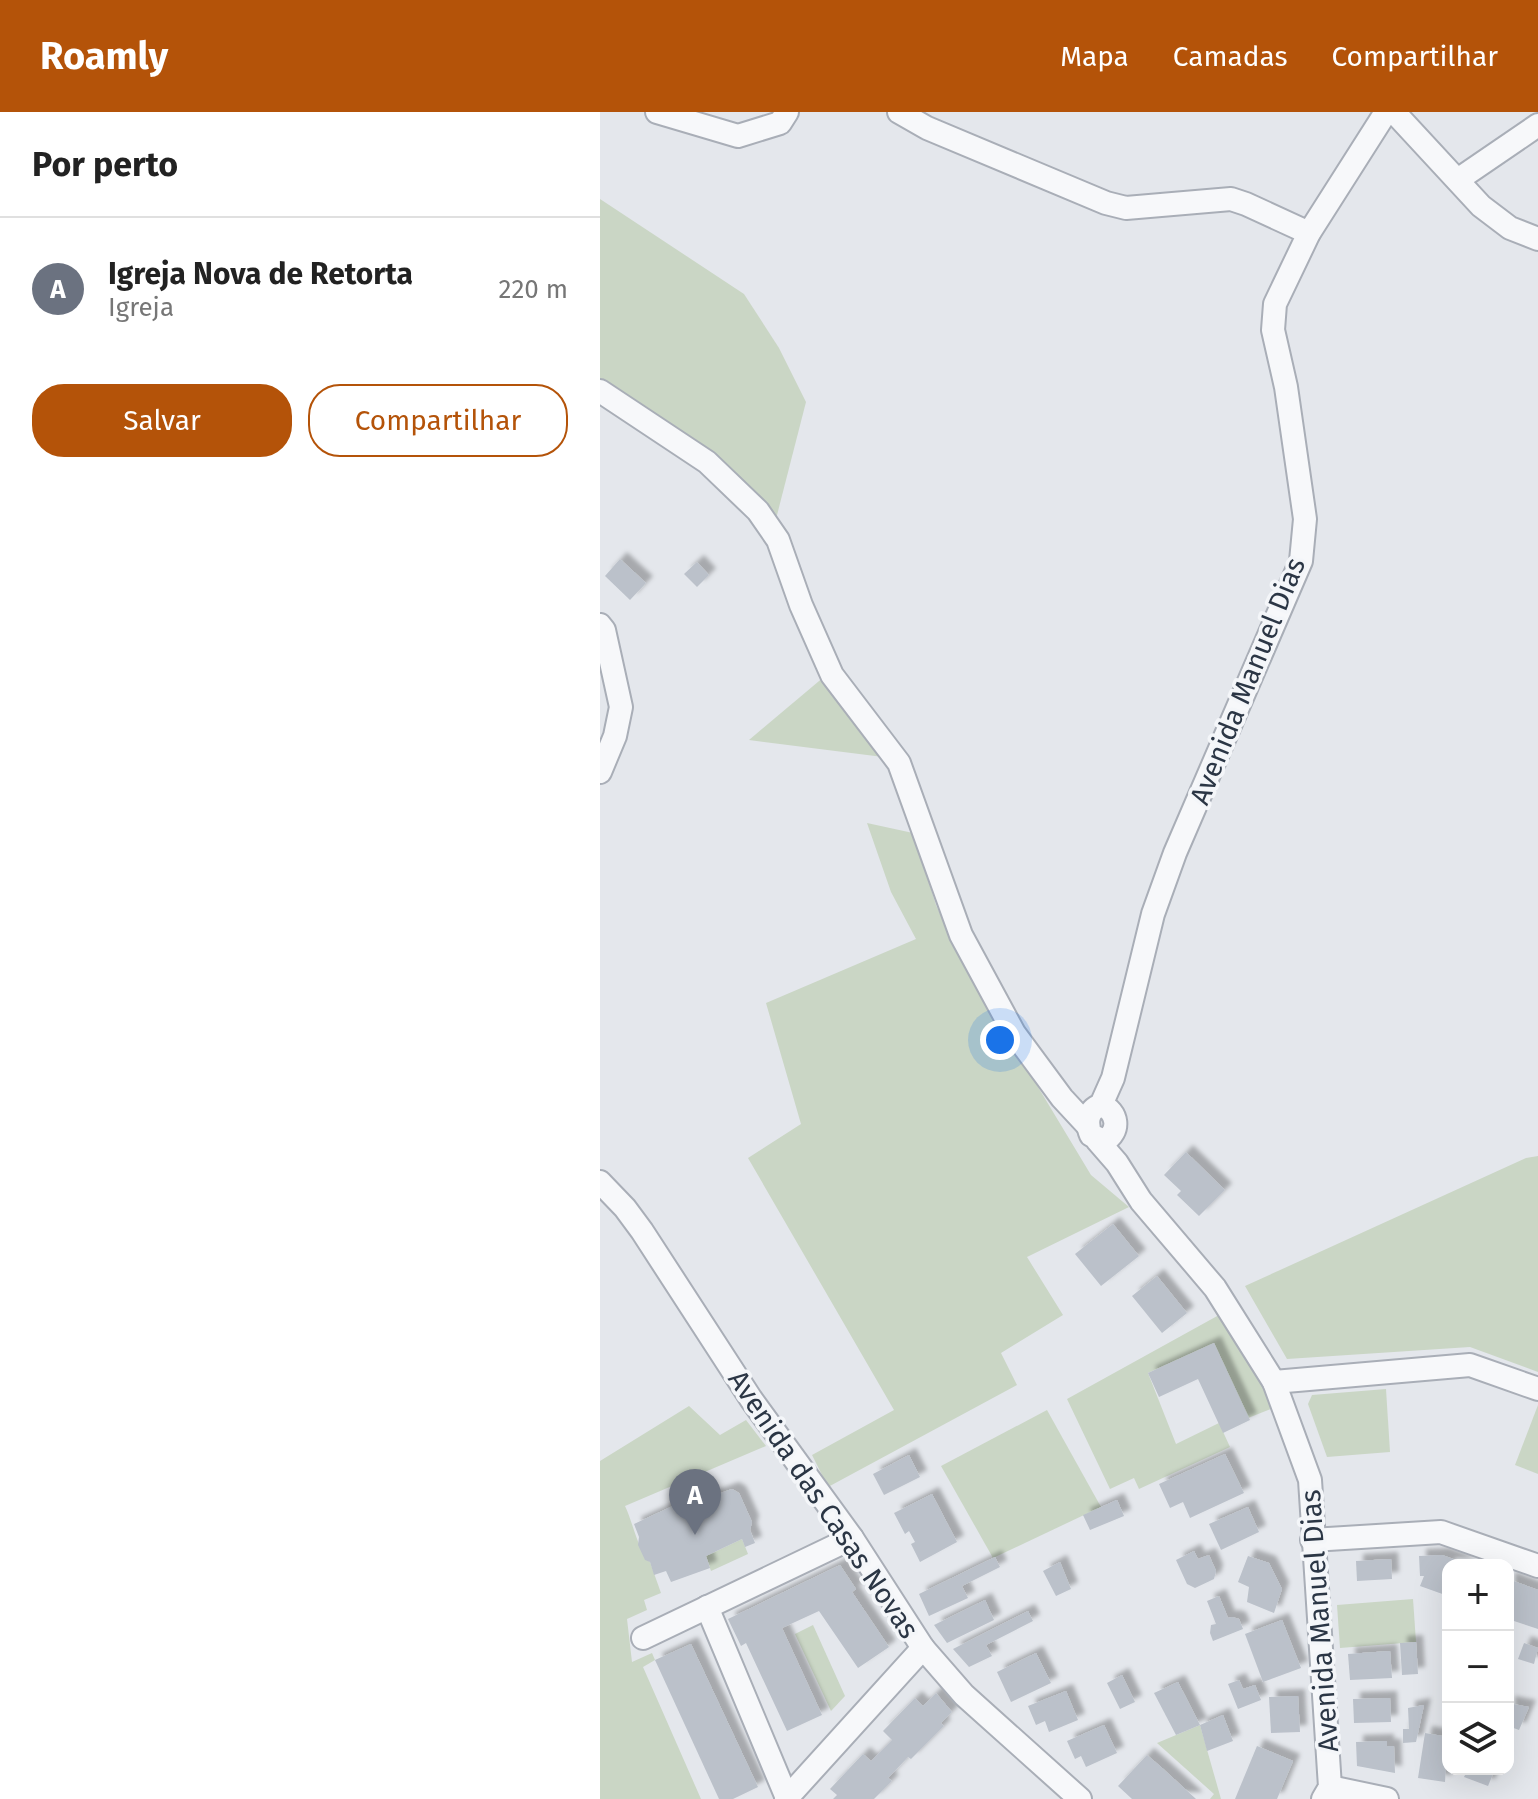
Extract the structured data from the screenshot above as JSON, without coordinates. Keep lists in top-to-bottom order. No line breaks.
{"streets":{"street":["Avenida Manuel Dias","Avenida das Casas Novas"]},"page":{"header":"Roamly","nav":["Mapa","Camadas","Compartilhar"],"heading":"Por perto","list":[{"mark":"A","name":"Igreja Nova de Retorta","note":"Igreja","value":"220 m"}],"buttons":["Salvar","Compartilhar"],"pins":"A","map_buttons":["+","−"]}}
